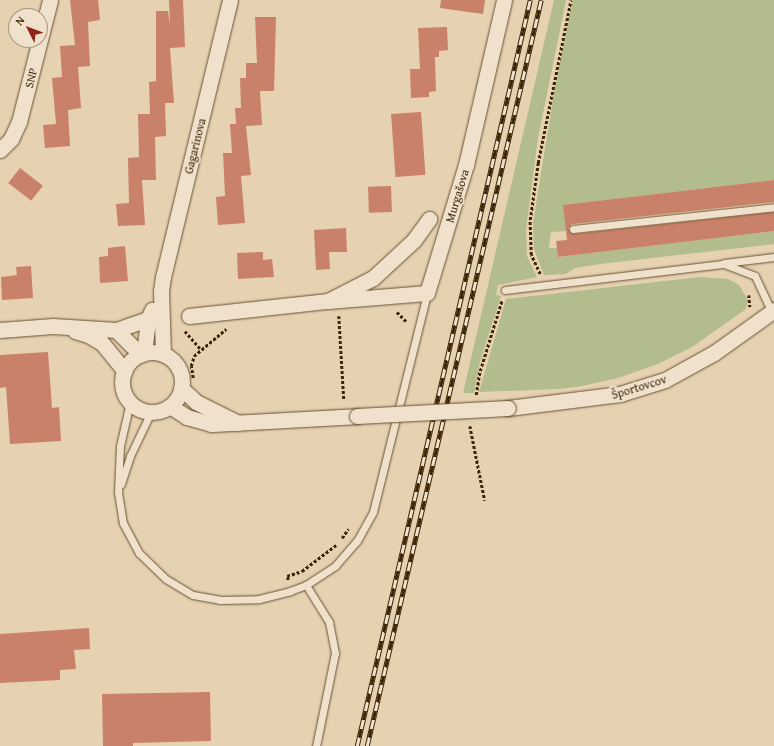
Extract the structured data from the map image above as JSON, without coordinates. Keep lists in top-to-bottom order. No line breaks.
{"streets":{"street":["SNP","Gagarinova","Murgašova","Športovcov"]},"crossings":[["Gagarinova","Športovcov"]],"north":"top left"}
